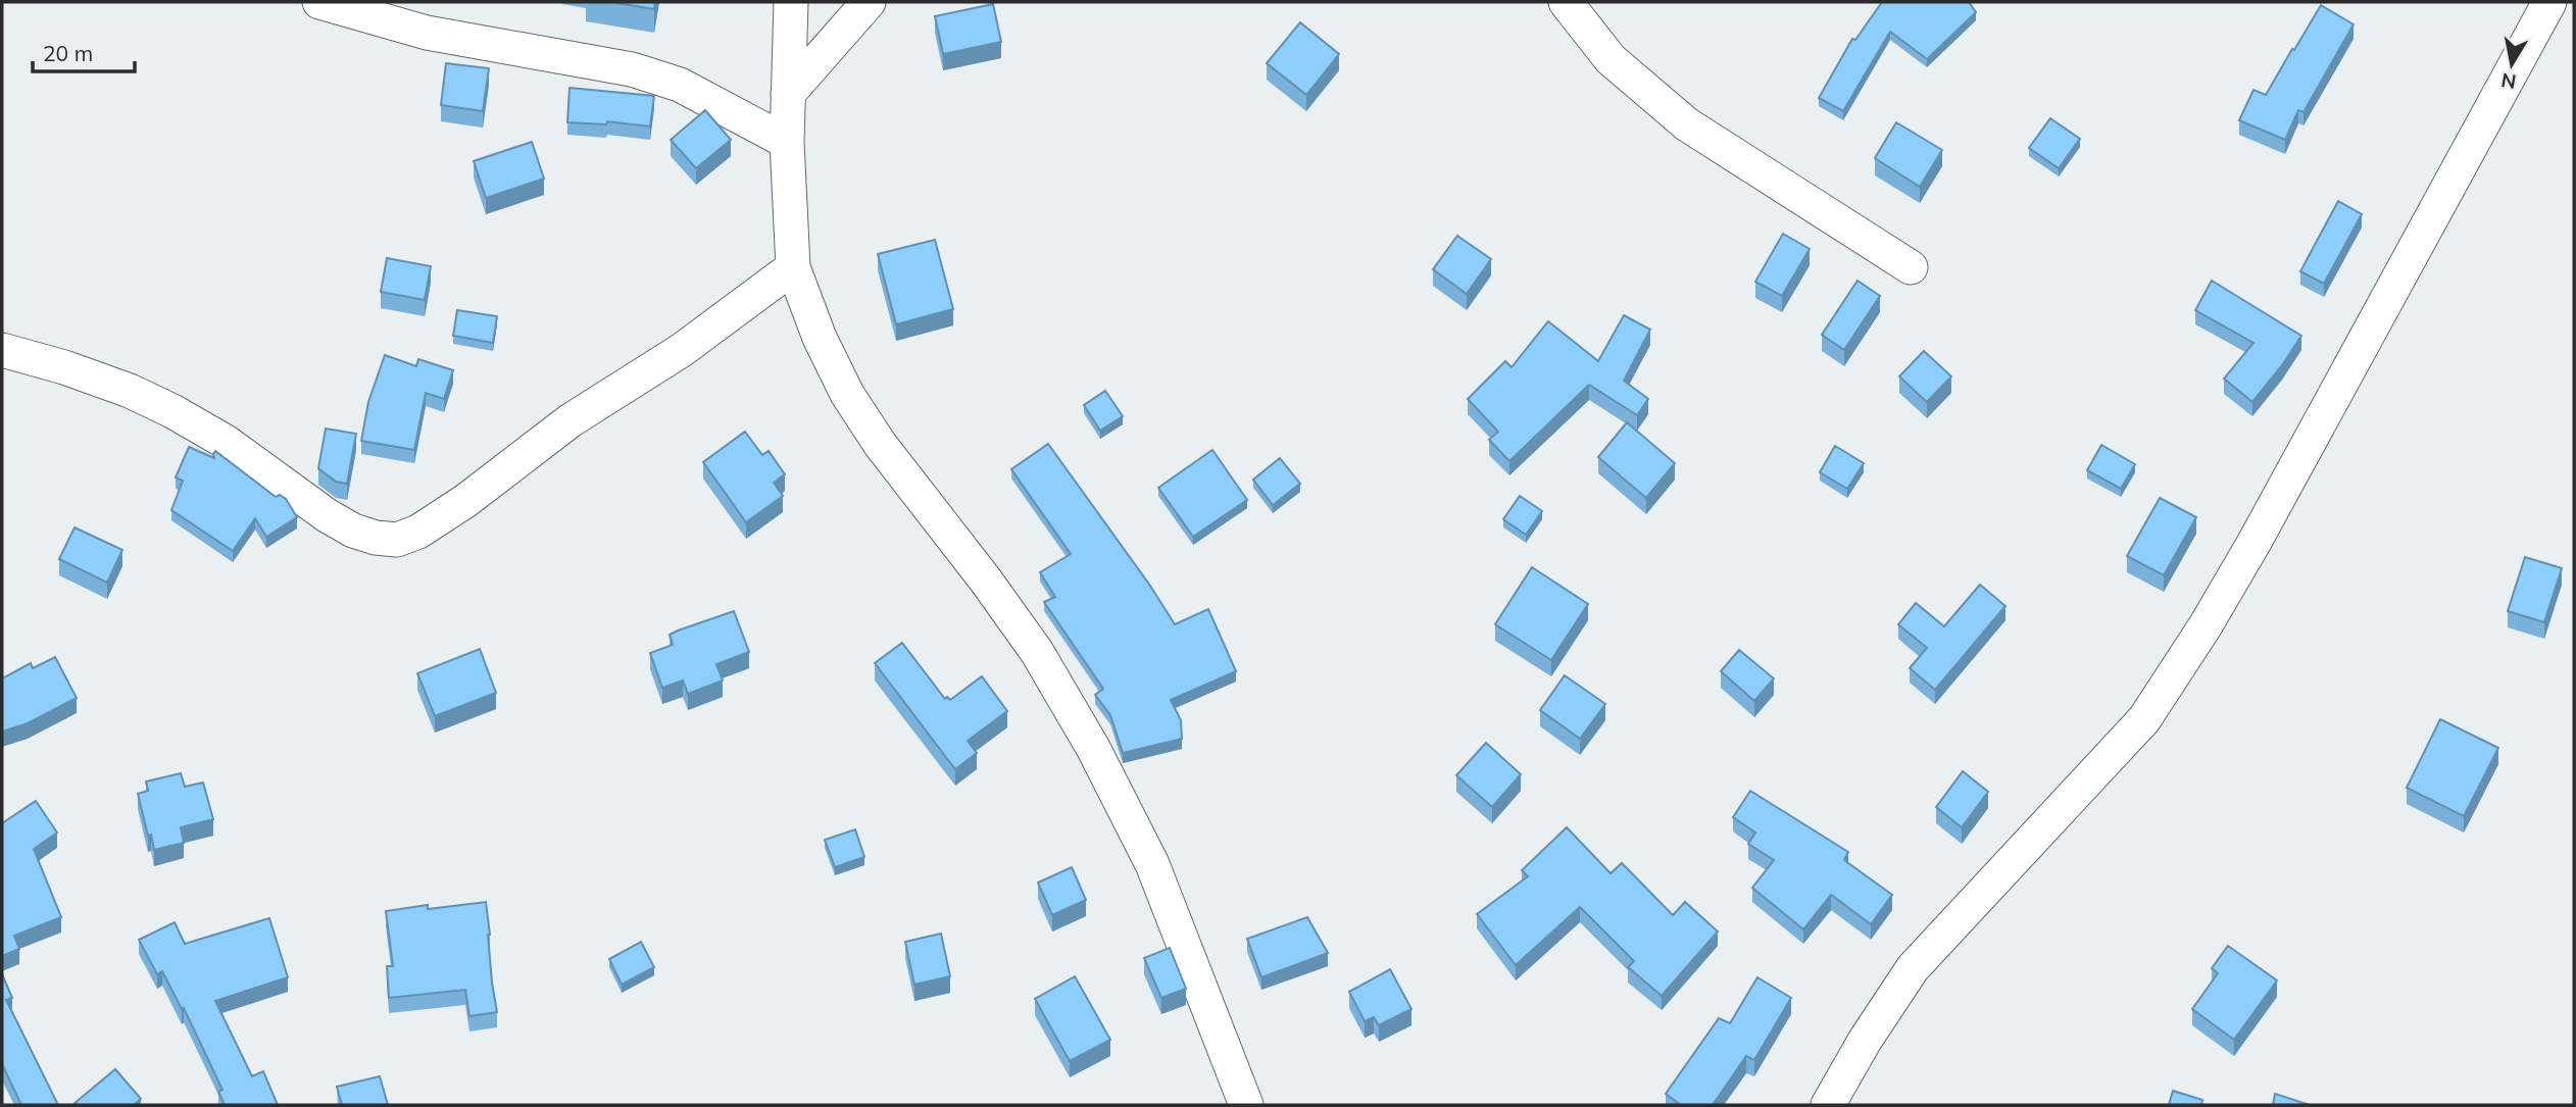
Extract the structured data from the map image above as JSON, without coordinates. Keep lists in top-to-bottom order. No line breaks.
{"scale_bar":"20 m","north":"bottom"}
